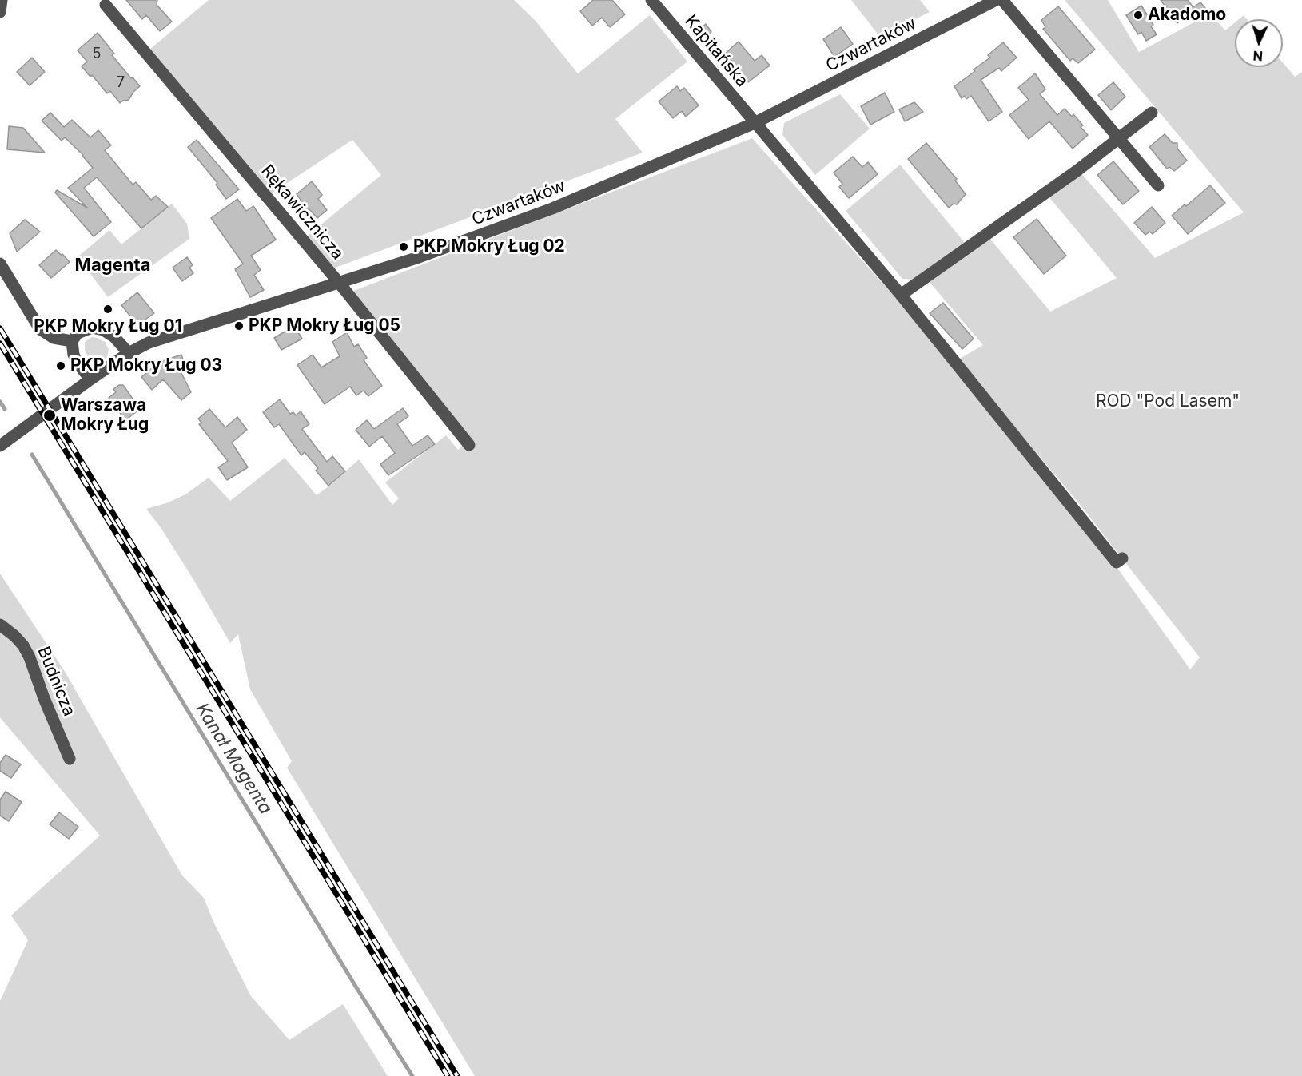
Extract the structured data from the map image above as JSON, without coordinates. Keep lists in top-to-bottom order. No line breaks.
{"streets":{"street":["Czwartaków","Kapitańska","Rękawicznicza","Budnicza"]},"crossings":[["Czwartaków","Kapitańska"],["Czwartaków","Rękawicznicza"]],"districts":["Magenta"],"water":["Kanał Magenta"],"parks":["ROD \"Pod Lasem\""],"places":["Akadomo","PKP Mokry Ług 02","PKP Mokry Ług 01","PKP Mokry Ług 05","PKP Mokry Ług 03","Warszawa Mokry Ług"],"house_numbers":["5","7"],"north":"bottom"}
